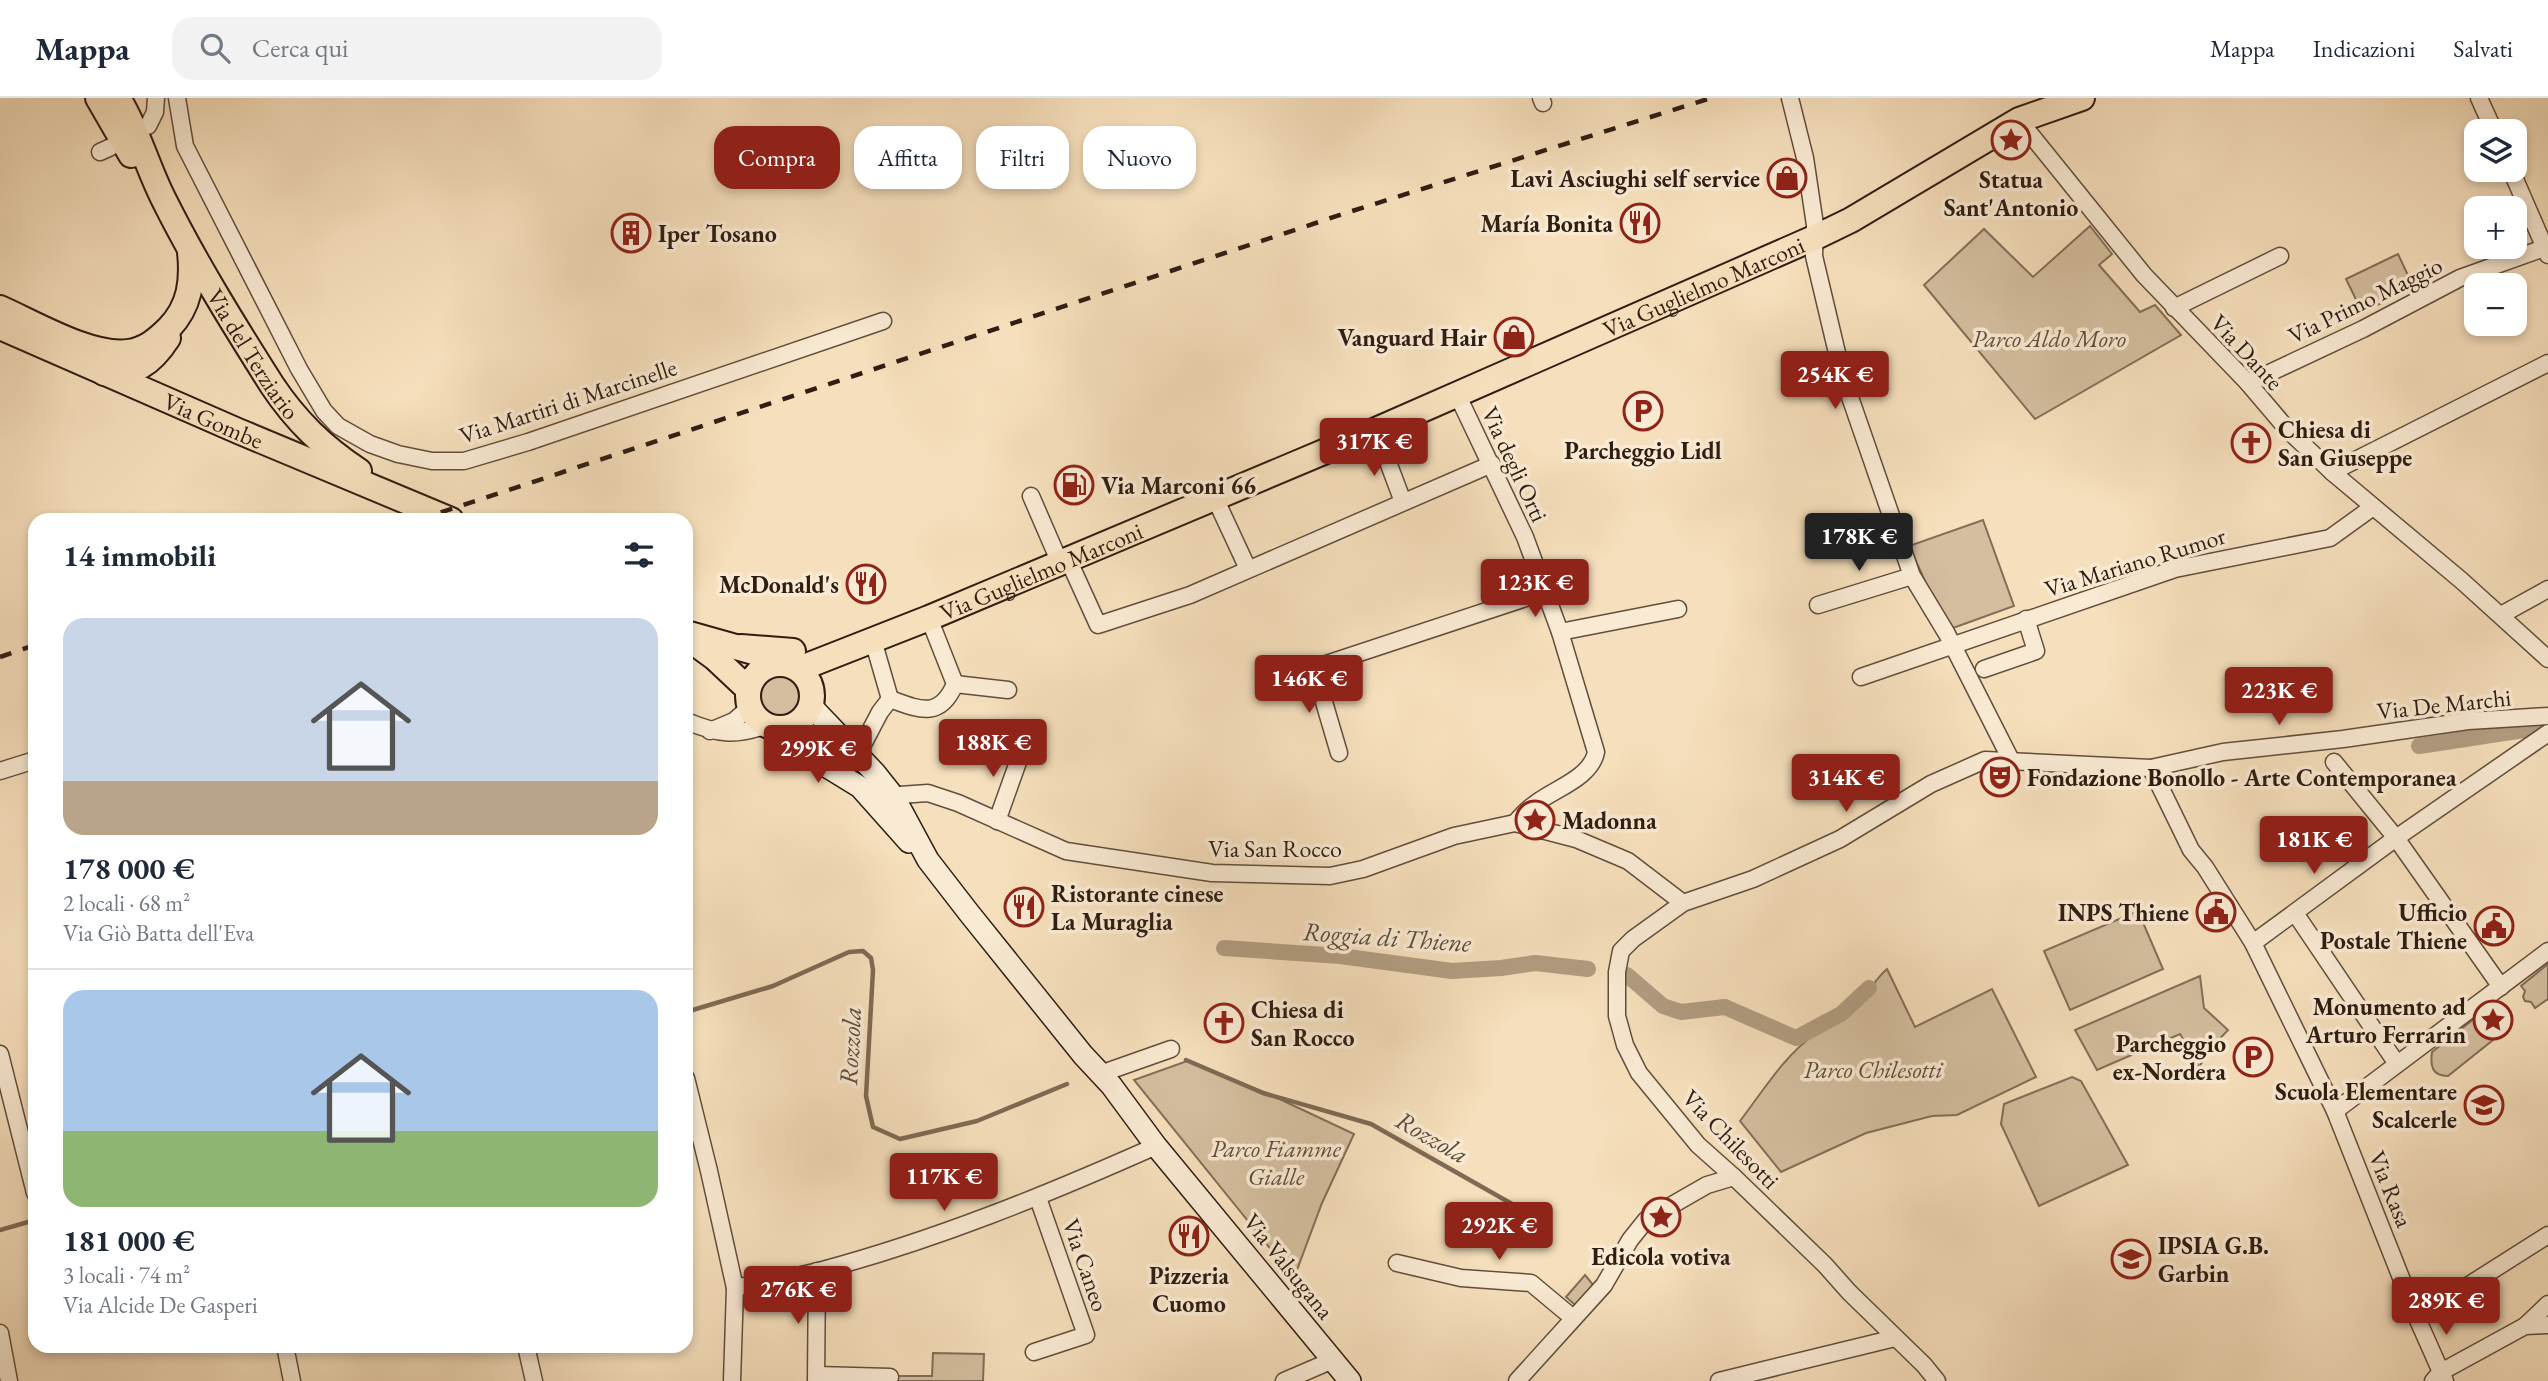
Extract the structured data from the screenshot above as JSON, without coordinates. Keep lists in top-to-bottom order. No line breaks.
{"streets":{"main road":["Via Guglielmo Marconi","Via del Terziario","Via Gombe","Via Valsugana"],"street":["Via Primo Maggio","Via Dante","Via Martiri di Marcinelle","Via degli Orti","Via Mariano Rumor","Via De Marchi","Via San Rocco","Via Chilesotti","Via Rasa","Via Caneo"]},"crossings":[["Via Guglielmo Marconi","Via Dante"],["Via Guglielmo Marconi","Via degli Orti"],["Via Guglielmo Marconi","Via Valsugana"],["Via Primo Maggio","Via Dante"],["Via Dante","Via Mariano Rumor"],["Via del Terziario","Via Gombe"],["Via degli Orti","Via San Rocco"],["Via De Marchi","Via Chilesotti"],["Via De Marchi","Via Rasa"],["Via San Rocco","Via Chilesotti"],["Via San Rocco","Via Valsugana"]],"water":["Roggia di Thiene","Rozzola"],"parks":["Parco Aldo Moro","Parco Chilesotti","Parco Fiamme Gialle"],"places":{"place":["Statua Sant'Antonio","Madonna","Monumento ad Arturo Ferrarin","Edicola votiva"],"shop":["Lavi Asciughi self service","Vanguard Hair"],"restaurant":["María Bonita","McDonald's","Ristorante cinese La Muraglia","Pizzeria Cuomo"],"building":["Iper Tosano"],"parking":["Parcheggio Lidl","Parcheggio ex-Nordera"],"church":["Chiesa di San Giuseppe","Chiesa di San Rocco"],"fuel station":["Via Marconi 66"],"theatre":["Fondazione Bonollo - Arte Contemporanea"],"public building":["INPS Thiene","Ufficio Postale Thiene"],"school or university":["Scuola Elementare Scalcerle","IPSIA G.B. Garbin"]},"page":{"header":"Mappa","search":"Cerca qui","nav":["Mappa","Indicazioni","Salvati"],"map_buttons":["+","−"],"chip":["Compra","Affitta","Filtri","Nuovo"],"price":["254K €","317K €","178K €","123K €","146K €","223K €","188K €","299K €","314K €","181K €","117K €","292K €","276K €","289K €"],"heading":"14 immobili","list":[{"name":"178 000 €","note":"2 locali · 68 m² · Via Giò Batta dell'Eva"},{"name":"181 000 €","note":"3 locali · 74 m² · Via Alcide De Gasperi"}]}}
